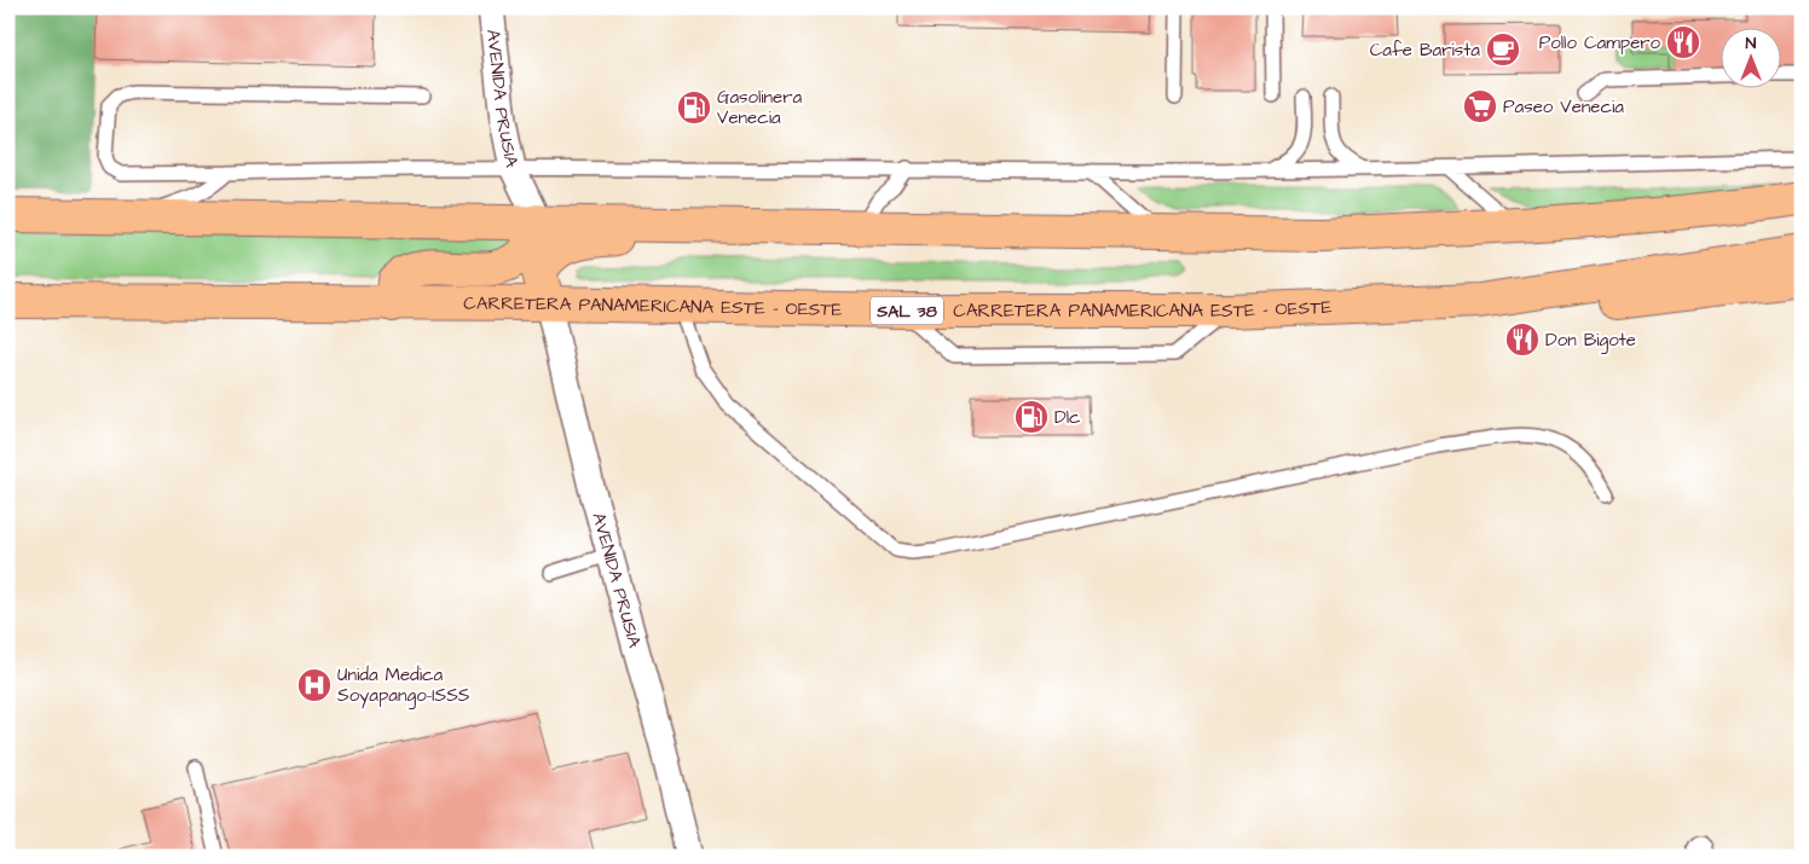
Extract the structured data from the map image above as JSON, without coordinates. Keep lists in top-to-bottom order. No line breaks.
{"streets":{"highway":["CARRETERA PANAMERICANA ESTE - OESTE","SAL 38"],"street":["AVENIDA PRUSIA"]},"crossings":[["AVENIDA PRUSIA","CARRETERA PANAMERICANA ESTE - OESTE"]],"places":{"restaurant":["Pollo Campero","Don Bigote"],"cafe":["Cafe Barista"],"supermarket":["Paseo Venecia"],"fuel station":["Gasolinera Venecia","Dlc"],"hospital":["Unida Medica Soyapango-ISSS"]},"north":"top"}
